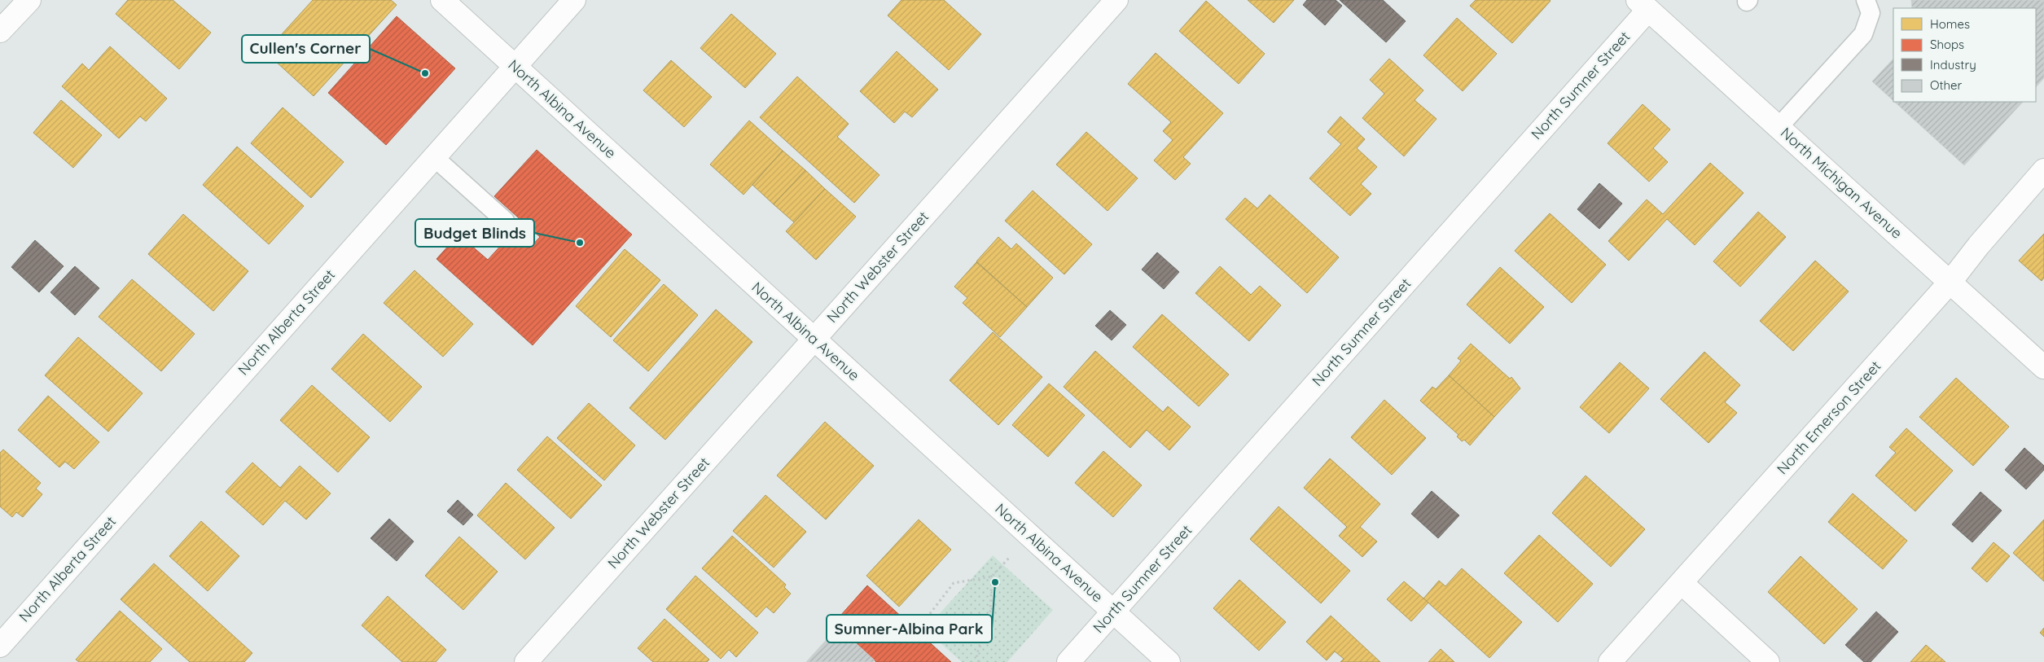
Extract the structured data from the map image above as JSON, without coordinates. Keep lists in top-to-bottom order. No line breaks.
{"streets":{"street":["North Sumner Street","North Albina Avenue","North Michigan Avenue","North Webster Street","North Alberta Street","North Emerson Street"]},"crossings":[["North Sumner Street","North Albina Avenue"],["North Sumner Street","North Michigan Avenue"],["North Albina Avenue","North Webster Street"],["North Albina Avenue","North Alberta Street"],["North Michigan Avenue","North Emerson Street"]],"places":["Cullen's Corner","Budget Blinds","Sumner-Albina Park"],"legend":["Homes","Shops","Industry","Other"]}
